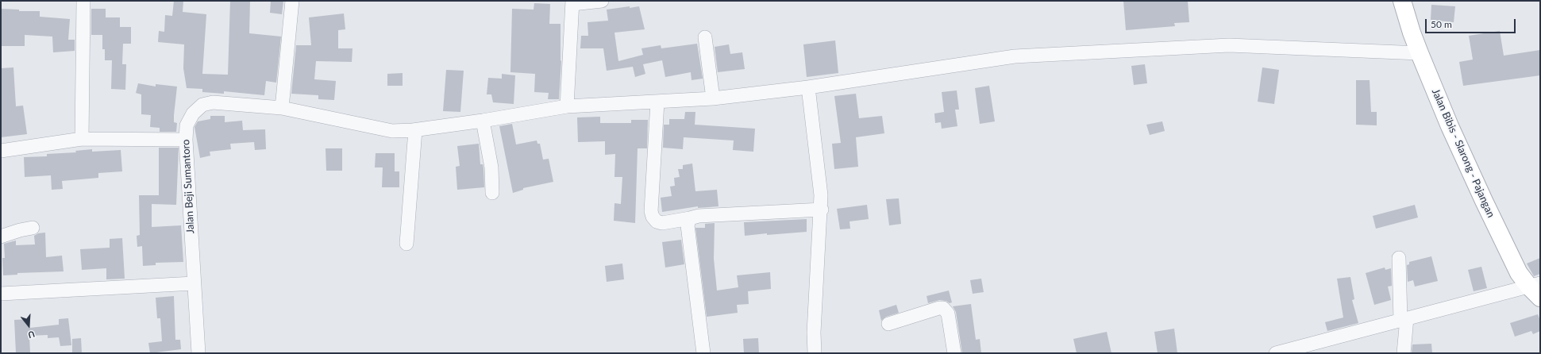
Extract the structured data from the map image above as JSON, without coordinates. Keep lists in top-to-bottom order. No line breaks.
{"streets":{"main road":["Jalan Bibis - Slarong - Pajangan"],"street":["Jalan Beji Sumantoro"]},"crossings":[["Jalan Bibis - Slarong - Pajangan","Jalan Beji Sumantoro"]],"scale_bar":"50 m","north":"bottom"}
